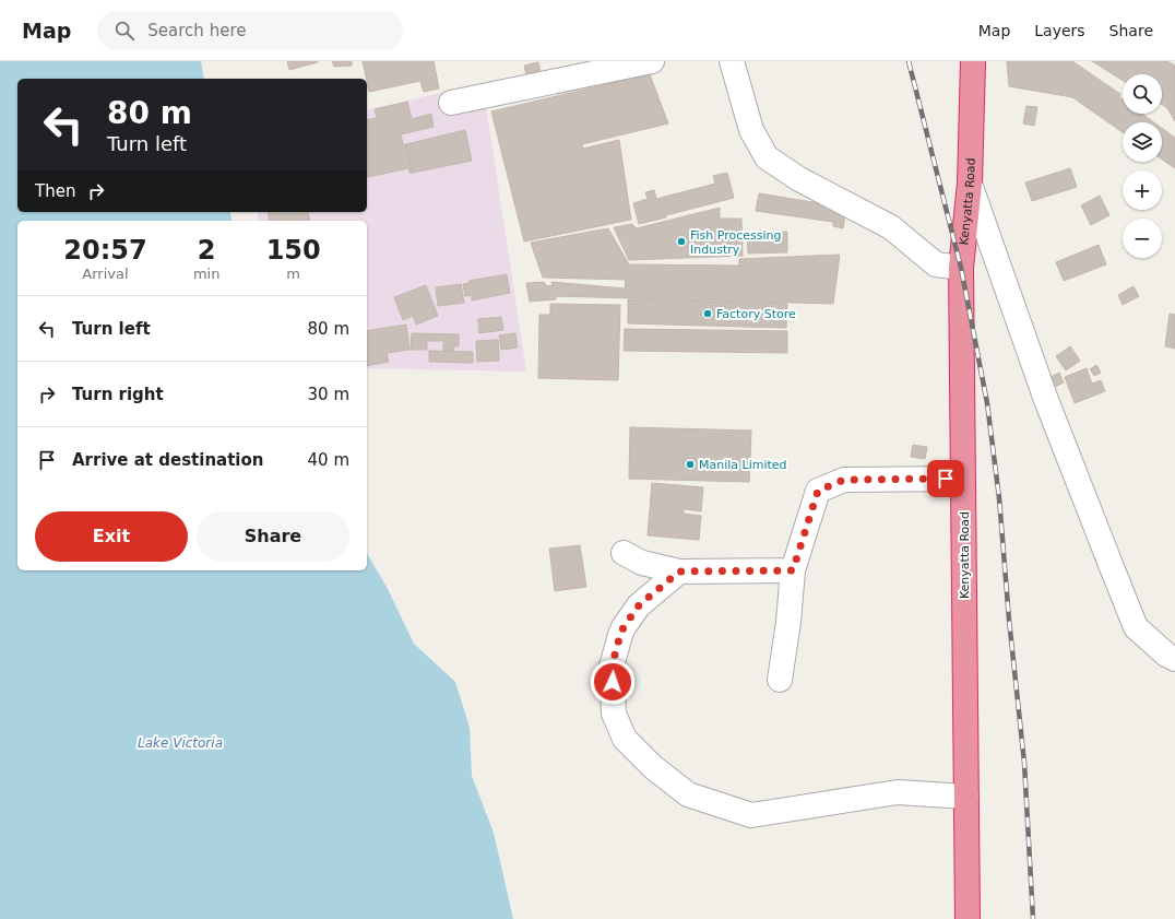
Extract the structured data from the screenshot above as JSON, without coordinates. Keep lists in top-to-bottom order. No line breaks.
{"streets":{"highway":["Kenyatta Road"]},"water":["Lake Victoria"],"places":["Fish Processing Industry","Factory Store","Manila Limited"],"page":{"header":"Map","search":"Search here","nav":["Map","Layers","Share"],"map_buttons":["+","−"],"turn":["80 m","Turn left"],"then":"Then","eta":["20:57","Arrival","2","min","150","m"],"list":[{"name":"Turn left","value":"80 m"},{"name":"Turn right","value":"30 m"},{"name":"Arrive at destination","value":"40 m"}],"buttons":["Exit","Share"]}}
